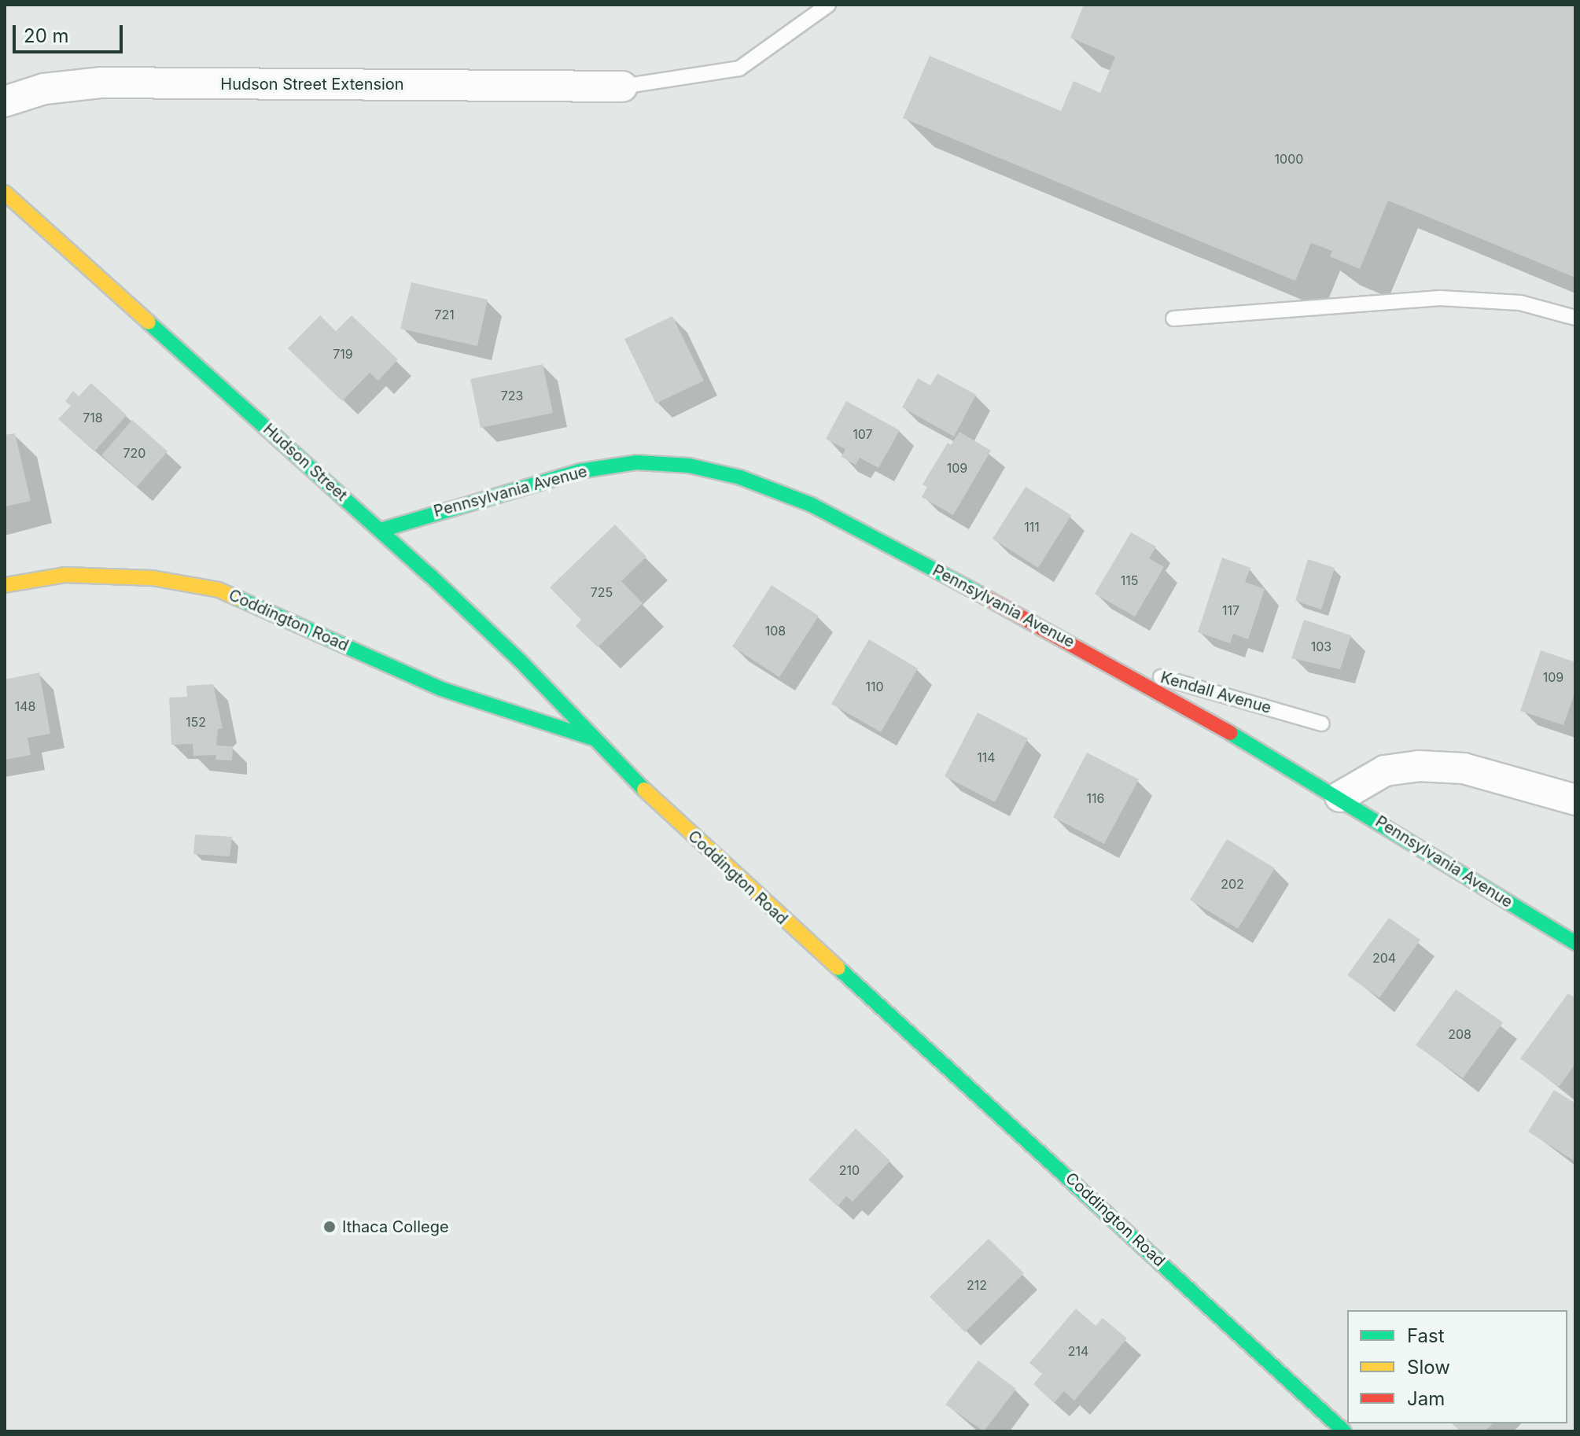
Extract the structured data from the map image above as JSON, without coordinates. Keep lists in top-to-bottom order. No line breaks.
{"streets":{"street":["Hudson Street Extension","Hudson Street","Pennsylvania Avenue","Coddington Road"],"lane":["Kendall Avenue"]},"crossings":[["Hudson Street","Pennsylvania Avenue"],["Hudson Street","Coddington Road"],["Pennsylvania Avenue","Kendall Avenue"]],"places":["Ithaca College"],"house_numbers":["1000","721","719","723","718","107","720","109","111","115","725","117","108","103","109","110","148","152","114","116","202","204","208","210","212","214"],"legend":["Fast","Slow","Jam"],"scale_bar":"20 m"}
